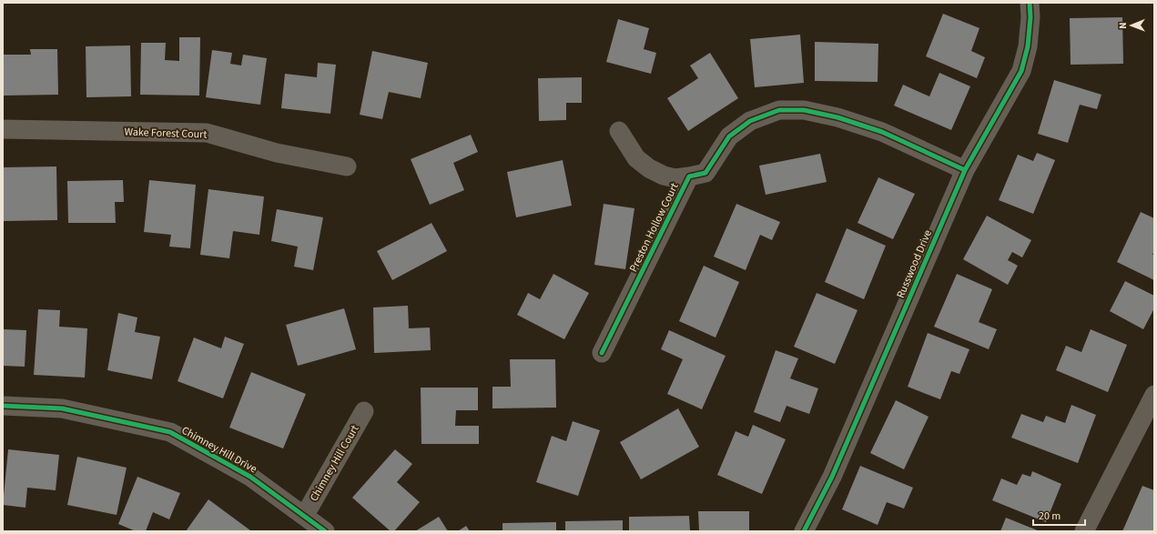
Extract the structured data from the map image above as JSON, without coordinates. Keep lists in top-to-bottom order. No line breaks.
{"streets":{"street":["Wake Forest Court","Preston Hollow Court","Russwood Drive","Chimney Hill Drive","Chimney Hill Court"]},"crossings":[["Preston Hollow Court","Russwood Drive"],["Chimney Hill Drive","Chimney Hill Court"]],"scale_bar":"20 m","north":"left"}
